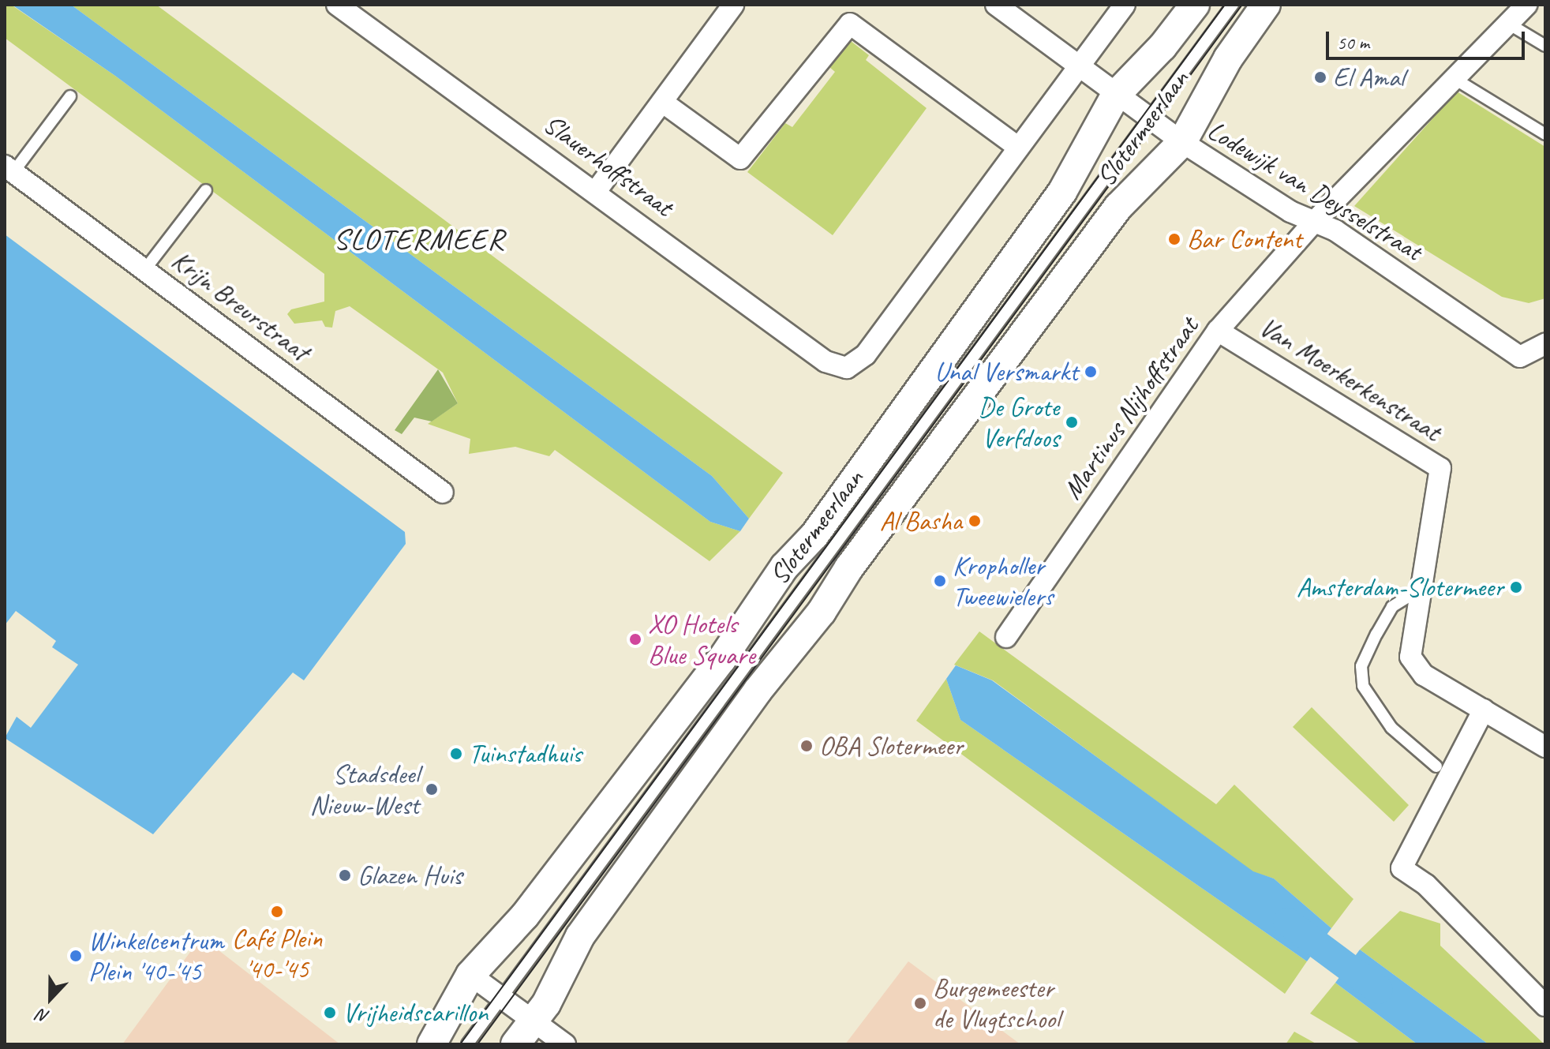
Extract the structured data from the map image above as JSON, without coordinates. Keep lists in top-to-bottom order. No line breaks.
{"streets":{"main road":["Slotermeerlaan"],"street":["Slauerhoffstraat","Lodewijk van Deysselstraat","Krijn Breurstraat","Van Moerkerkenstraat","Martinus Nijhoffstraat"]},"crossings":[["Slotermeerlaan","Lodewijk van Deysselstraat"],["Lodewijk van Deysselstraat","Martinus Nijhoffstraat"],["Van Moerkerkenstraat","Martinus Nijhoffstraat"]],"districts":["SLOTERMEER"],"places":["El Amal","Bar Content","Unal Versmarkt","De Grote Verfdoos","Al Basha","Kropholler Tweewielers","Amsterdam-Slotermeer","XO Hotels Blue Square","OBA Slotermeer","Tuinstadhuis","Stadsdeel Nieuw-West","Glazen Huis","Café Plein '40-'45","Winkelcentrum Plein '40-'45","Burgemeester de Vlugtschool","Vrijheidscarillon"],"scale_bar":"50 m","north":"bottom"}
